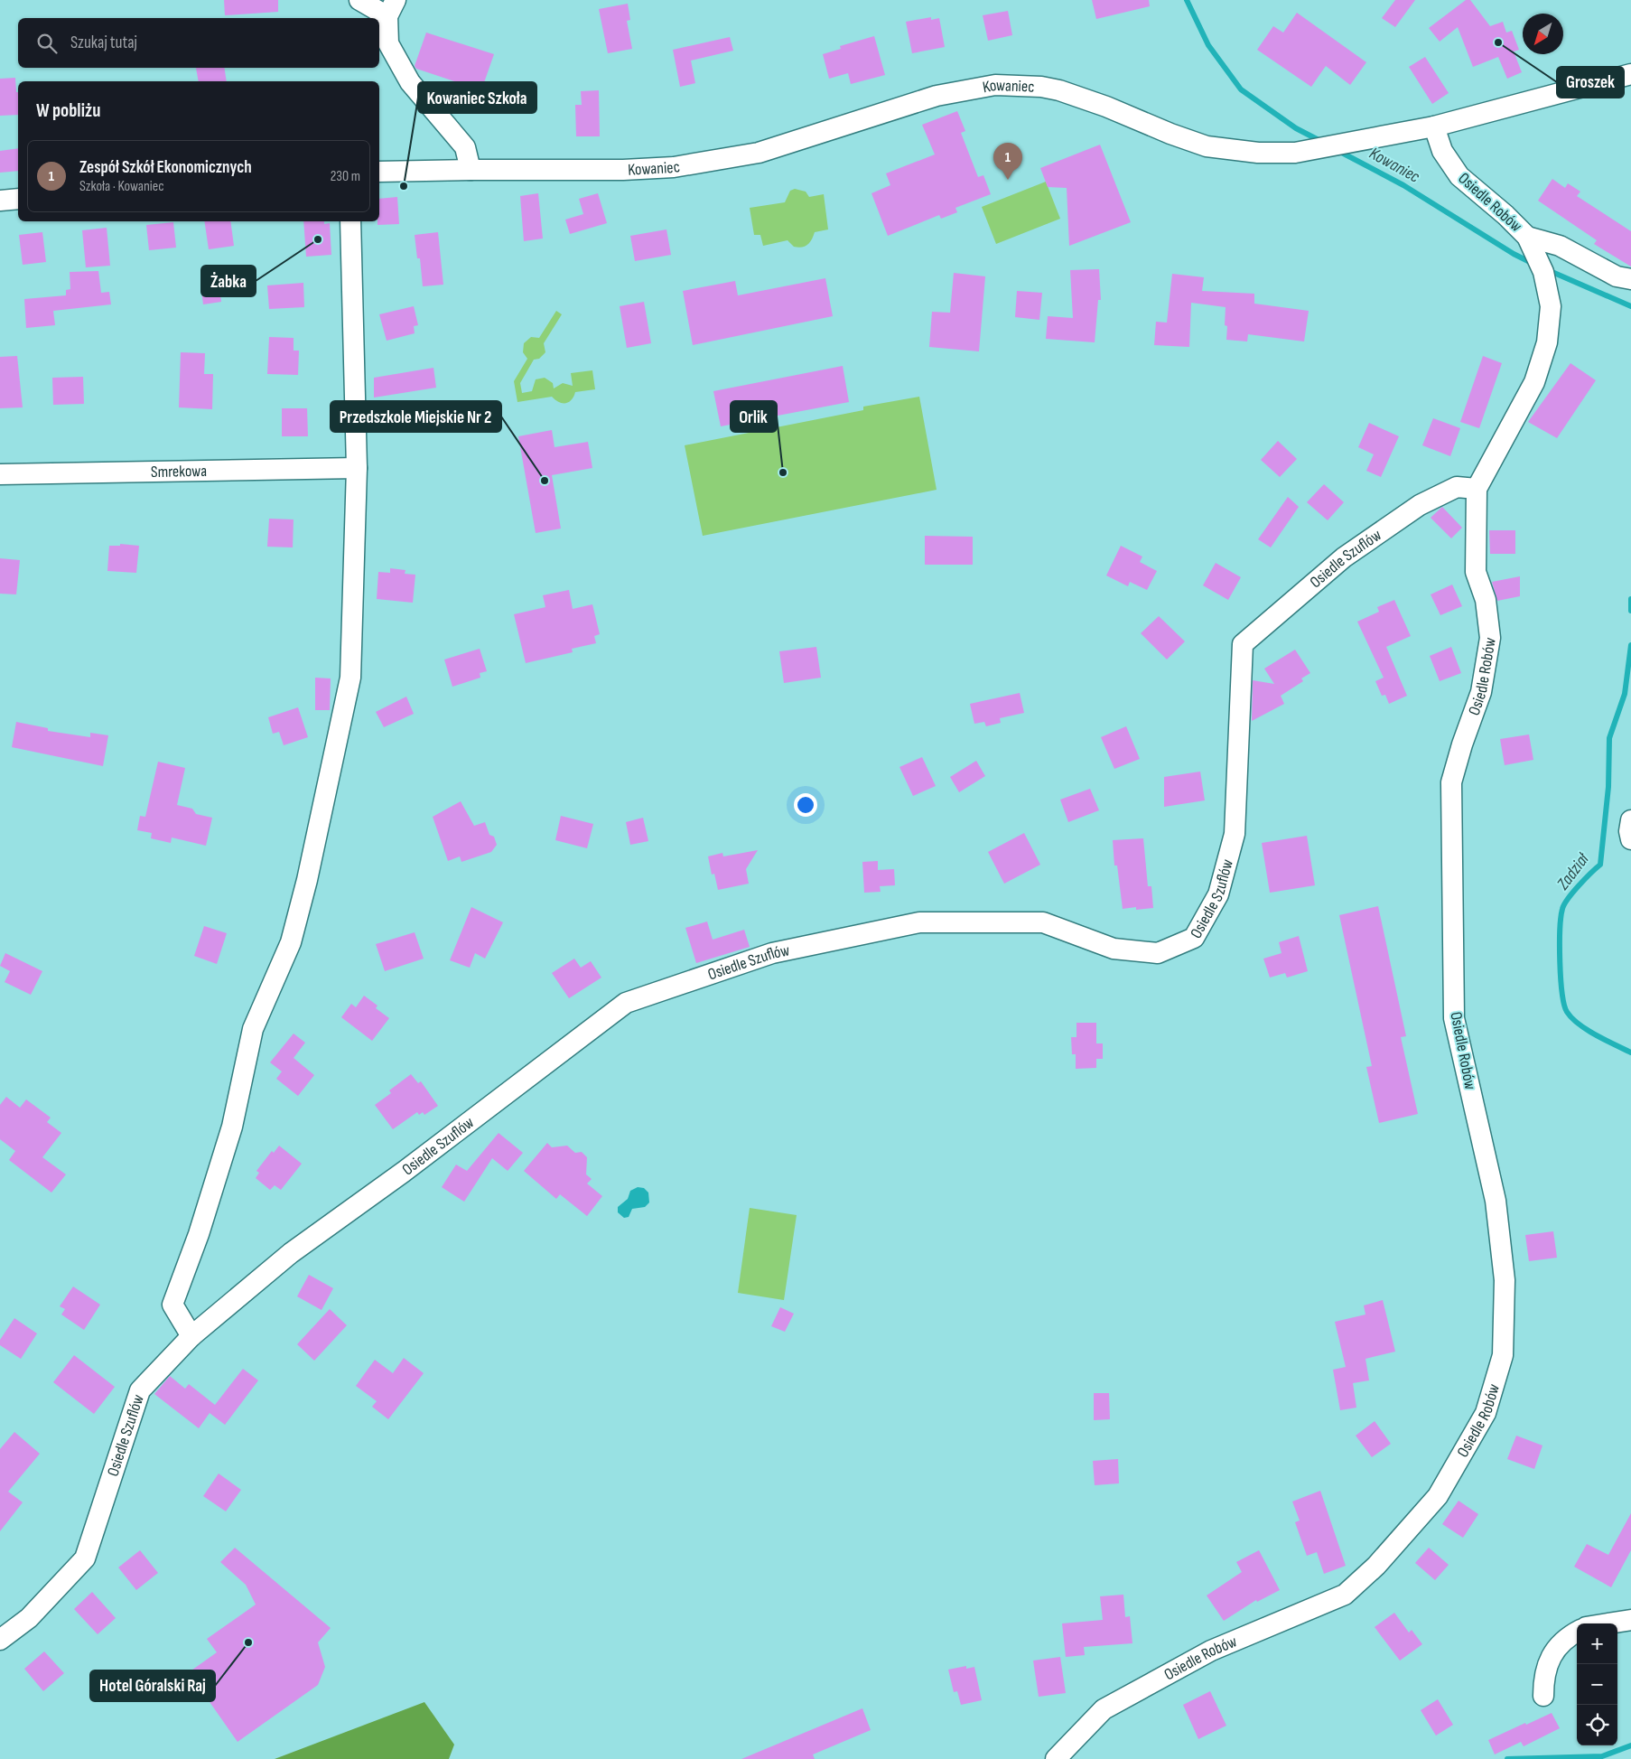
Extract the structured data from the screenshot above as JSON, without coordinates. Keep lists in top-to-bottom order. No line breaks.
{"streets":{"street":["Kowaniec","Osiedle Robów","Smrekowa","Osiedle Szuflów"]},"crossings":[["Kowaniec","Osiedle Robów"],["Osiedle Robów","Osiedle Szuflów"]],"water":["Kowaniec","Zadział"],"places":["Groszek","Kowaniec Szkoła","Żabka","Orlik","Przedszkole Miejskie Nr 2","Hotel Góralski Raj"],"north":"bottom left","page":{"search":"Szukaj tutaj","heading":"W pobliżu","list":[{"mark":"1","name":"Zespół Szkół Ekonomicznych","note":"Szkoła · Kowaniec","value":"230 m"}],"pins":"1","map_buttons":["+","−"]}}
